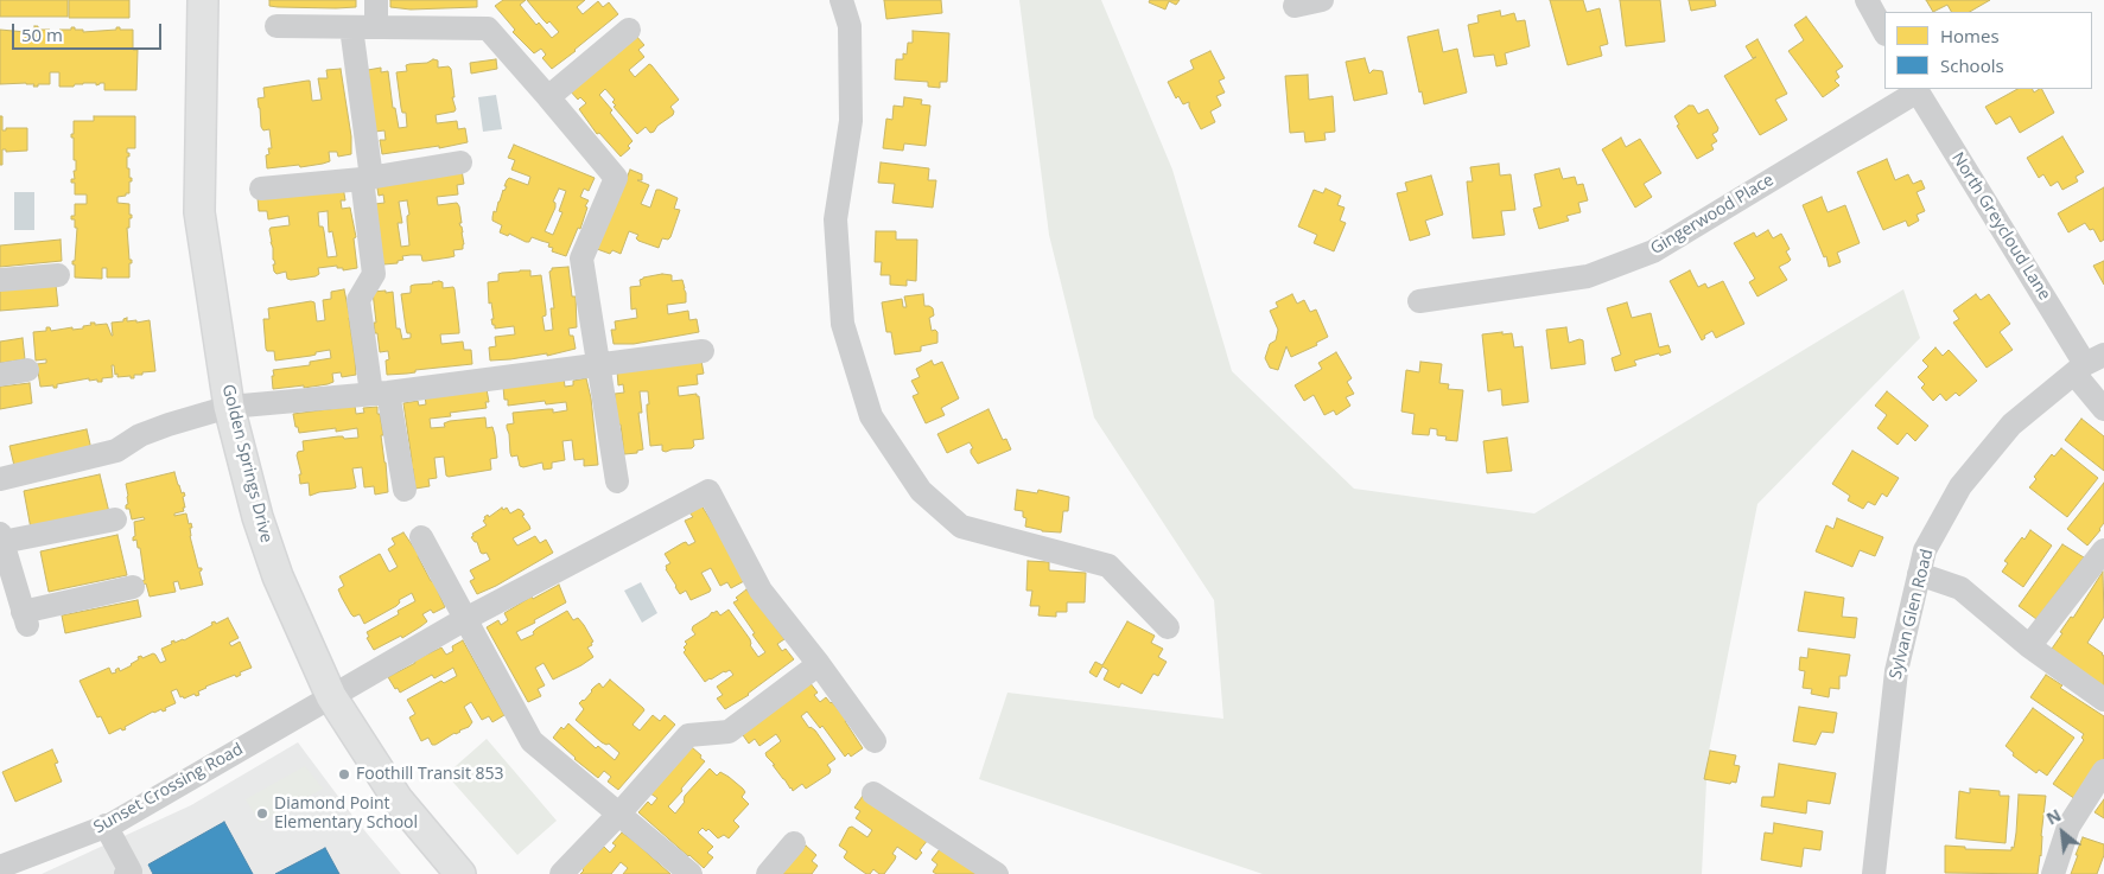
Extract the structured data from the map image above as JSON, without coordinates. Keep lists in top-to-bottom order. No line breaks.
{"streets":{"main road":["Golden Springs Drive"],"street":["Gingerwood Place","North Greycloud Lane","Sylvan Glen Road","Sunset Crossing Road"]},"crossings":[["Gingerwood Place","North Greycloud Lane"],["North Greycloud Lane","Sylvan Glen Road"],["Golden Springs Drive","Sunset Crossing Road"]],"places":["Foothill Transit 853","Diamond Point Elementary School"],"legend":["Homes","Schools"],"scale_bar":"50 m","north":"top left"}
